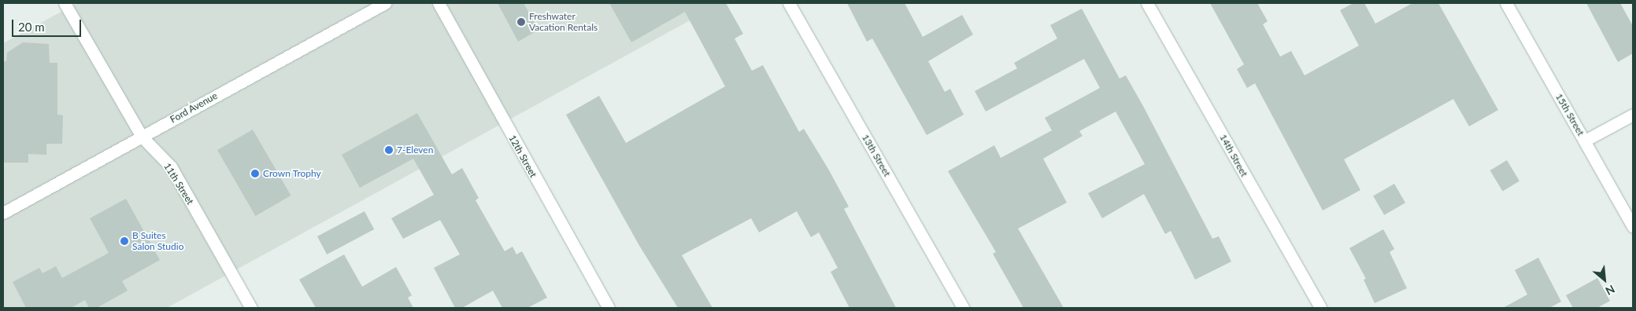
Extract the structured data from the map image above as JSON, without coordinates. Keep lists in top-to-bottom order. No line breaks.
{"streets":{"street":["Ford Avenue","15th Street","13th Street","14th Street","12th Street","11th Street"]},"crossings":[["Ford Avenue","11th Street"]],"places":["Freshwater Vacation Rentals","7-Eleven","Crown Trophy","B Suites Salon Studio"],"scale_bar":"20 m","north":"bottom right"}
